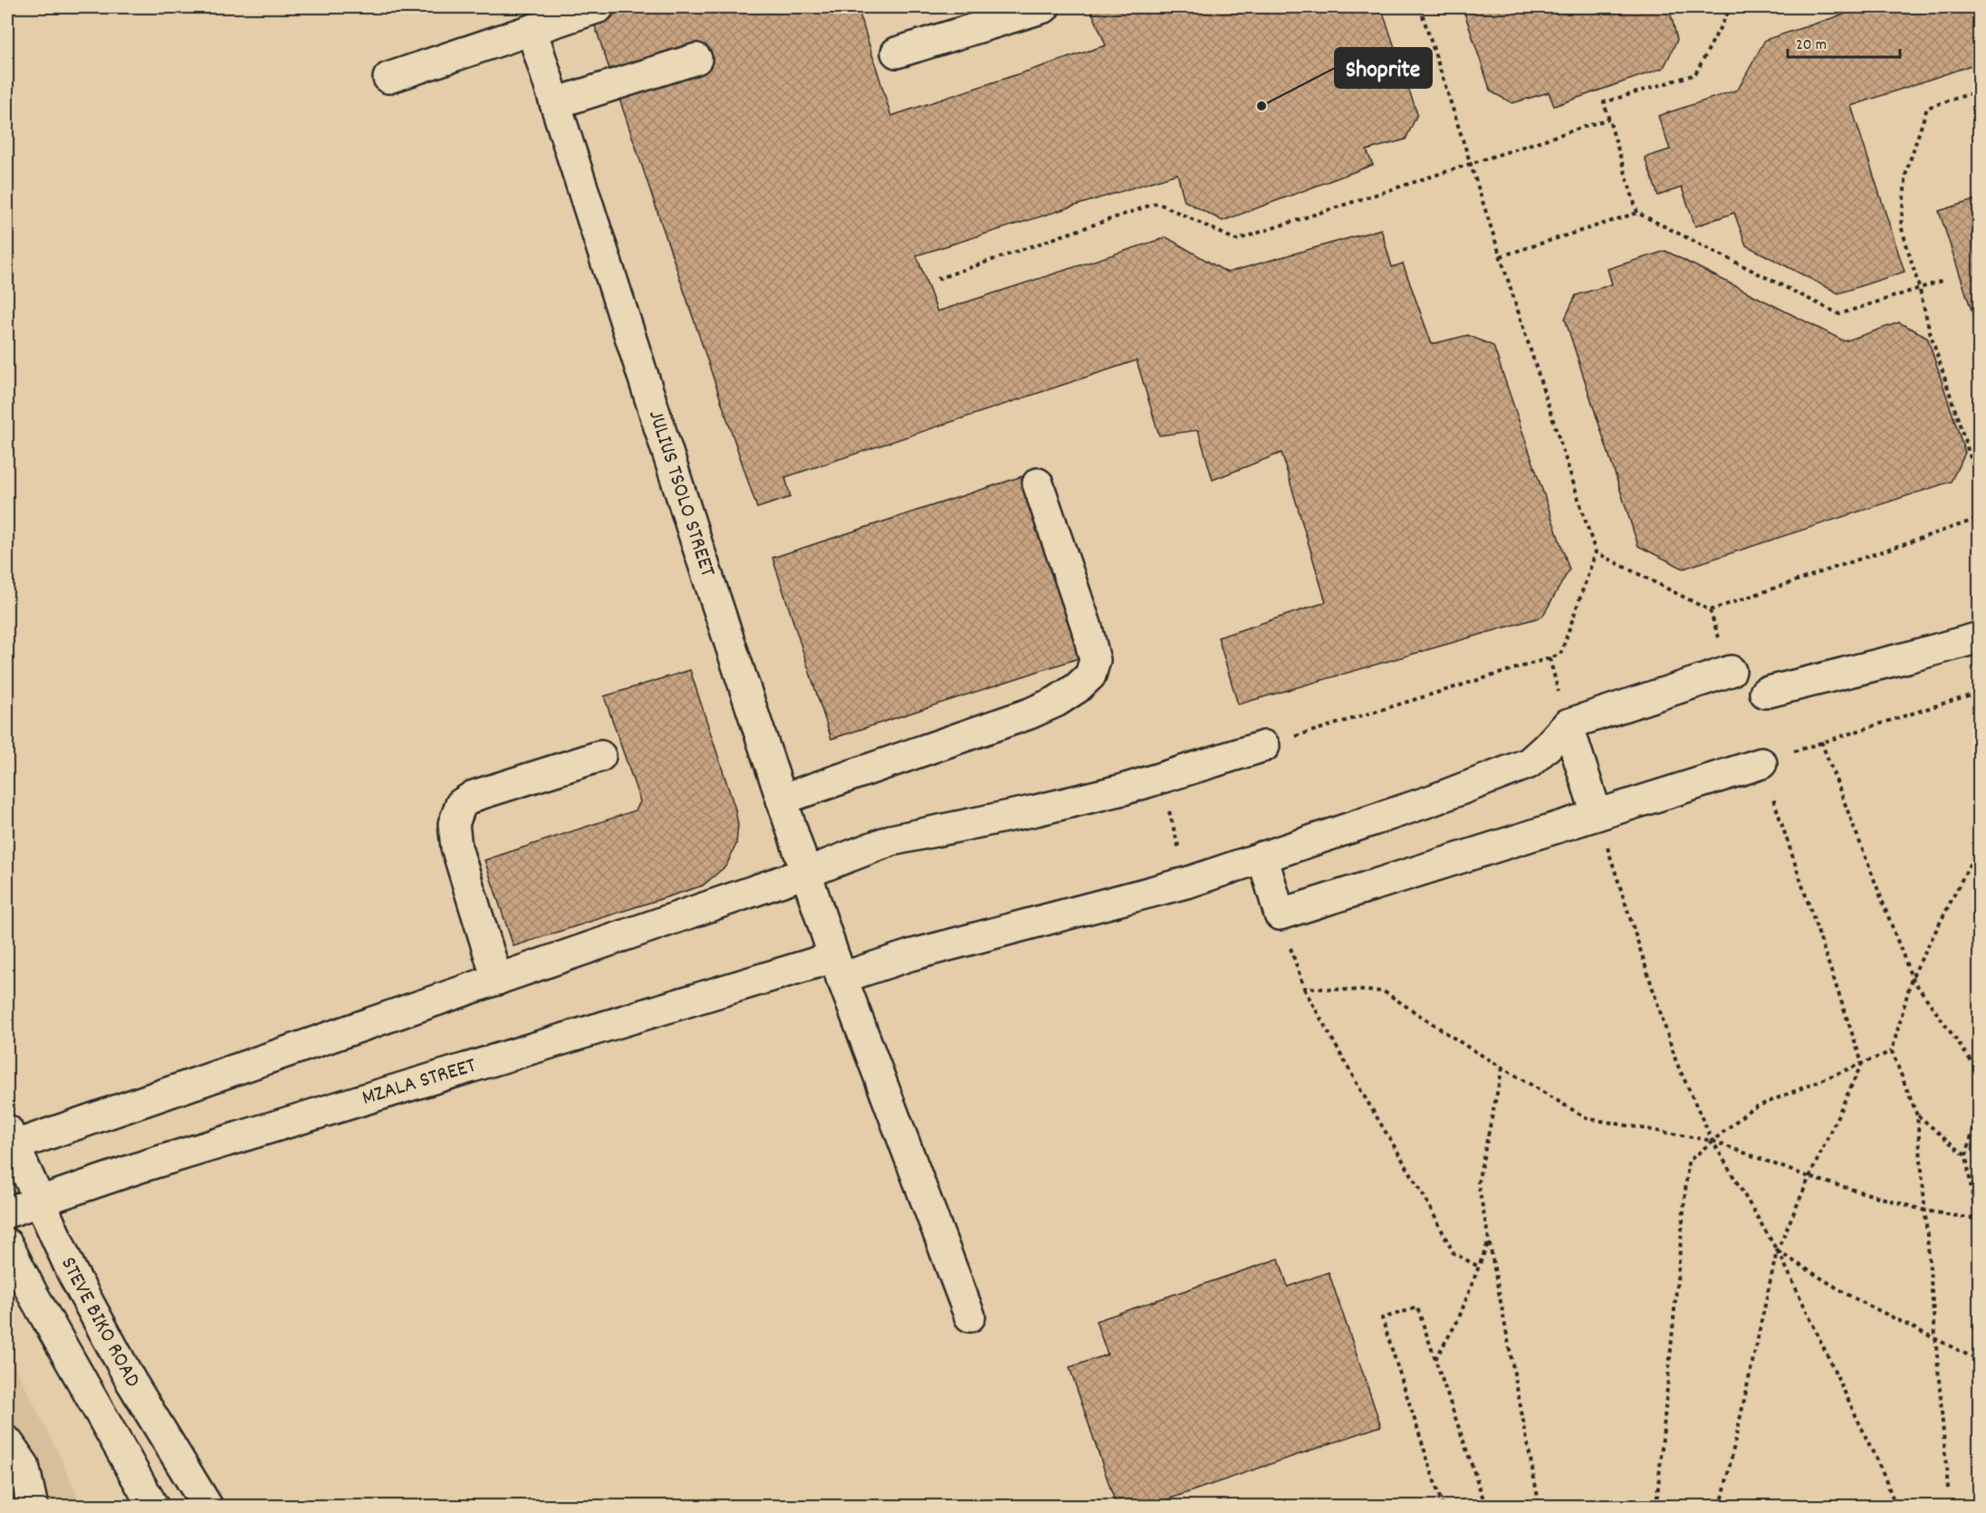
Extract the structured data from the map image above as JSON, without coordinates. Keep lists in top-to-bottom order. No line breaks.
{"streets":{"street":["JULIUS TSOLO STREET","MZALA STREET","STEVE BIKO ROAD"]},"crossings":[["JULIUS TSOLO STREET","MZALA STREET"],["MZALA STREET","STEVE BIKO ROAD"]],"places":["Shoprite"],"scale_bar":"20 m"}
